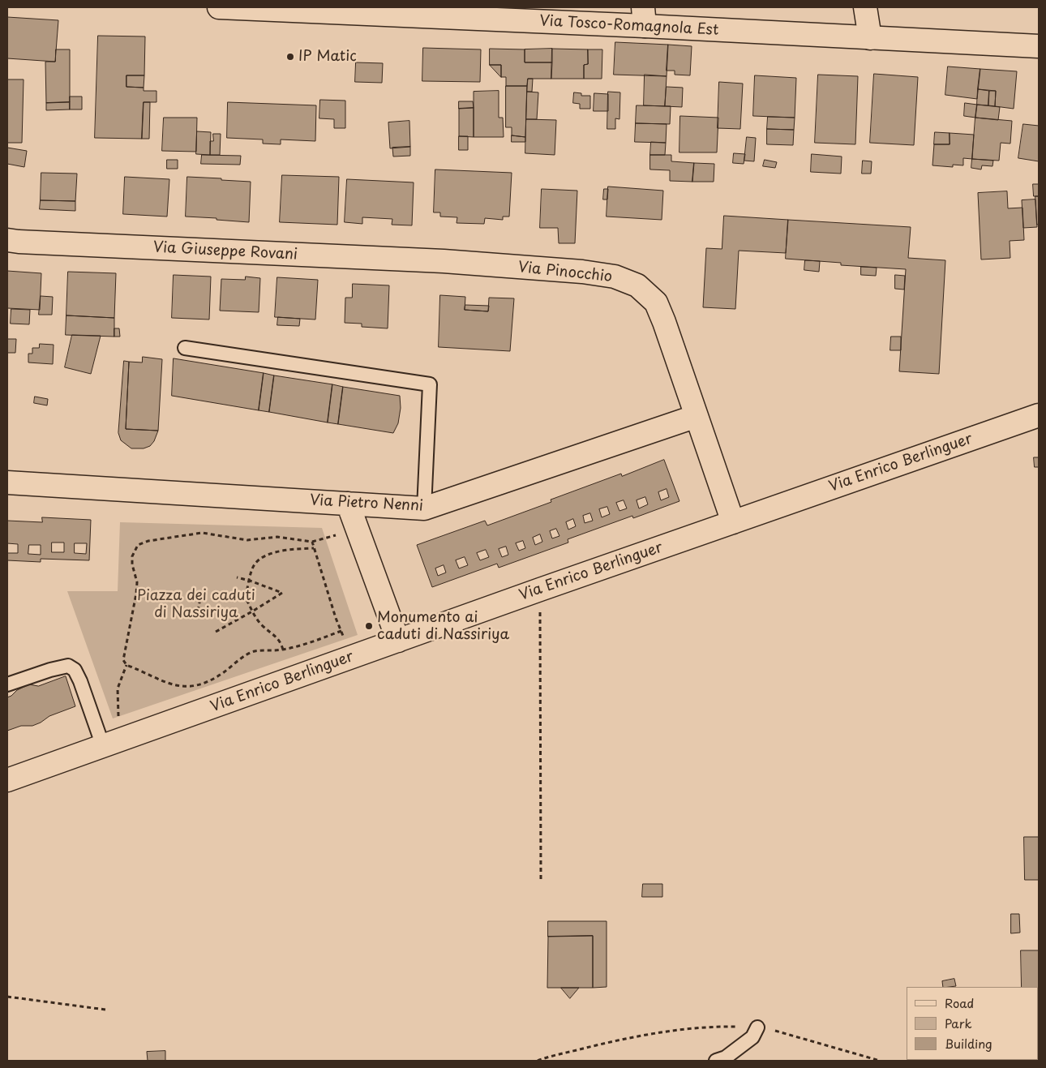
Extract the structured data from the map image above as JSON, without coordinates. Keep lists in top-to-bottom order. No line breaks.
{"streets":{"street":["Via Tosco-Romagnola Est","Via Giuseppe Rovani","Via Pinocchio","Via Enrico Berlinguer","Via Pietro Nenni"]},"crossings":[["Via Giuseppe Rovani","Via Pinocchio"],["Via Pinocchio","Via Pietro Nenni"]],"parks":["Piazza dei caduti di Nassiriya"],"places":["IP Matic","Monumento ai caduti di Nassiriya"],"legend":["Road","Park","Building"]}
